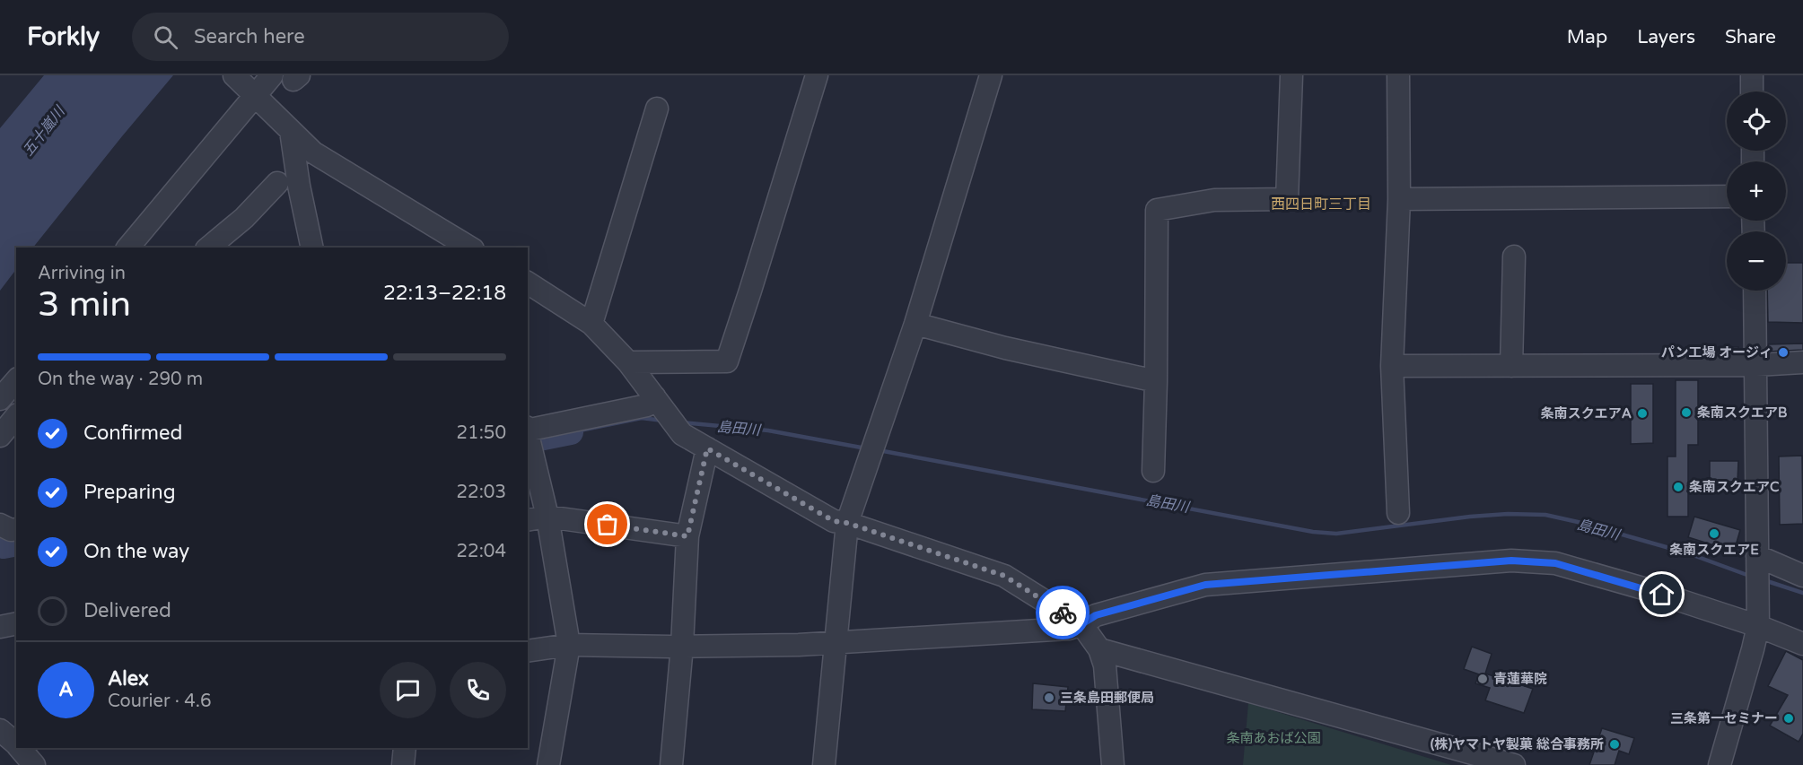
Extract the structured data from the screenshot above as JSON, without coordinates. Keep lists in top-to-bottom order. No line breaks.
{"districts":["西四日町三丁目"],"water":["五十嵐川","島田川"],"parks":["条南あおば公園"],"places":["パン工場 オージィ","条南スクエアB","条南スクエアA","条南スクエアC","条南スクエアE","青蓮華院","三条島田郵便局","三条第一セミナー","(株)ヤマトヤ製菓 総合事務所"],"page":{"header":"Forkly","search":"Search here","nav":["Map","Layers","Share"],"map_buttons":["+","−"],"heading":["3 min","Arriving in","22:13–22:18"],"panel":["Alex","Courier · 4.6"],"bar":"On the way · 290 m","list":[["Confirmed","21:50"],["Preparing","22:03"],["On the way","22:04"],"Delivered"],"round":"A"}}
